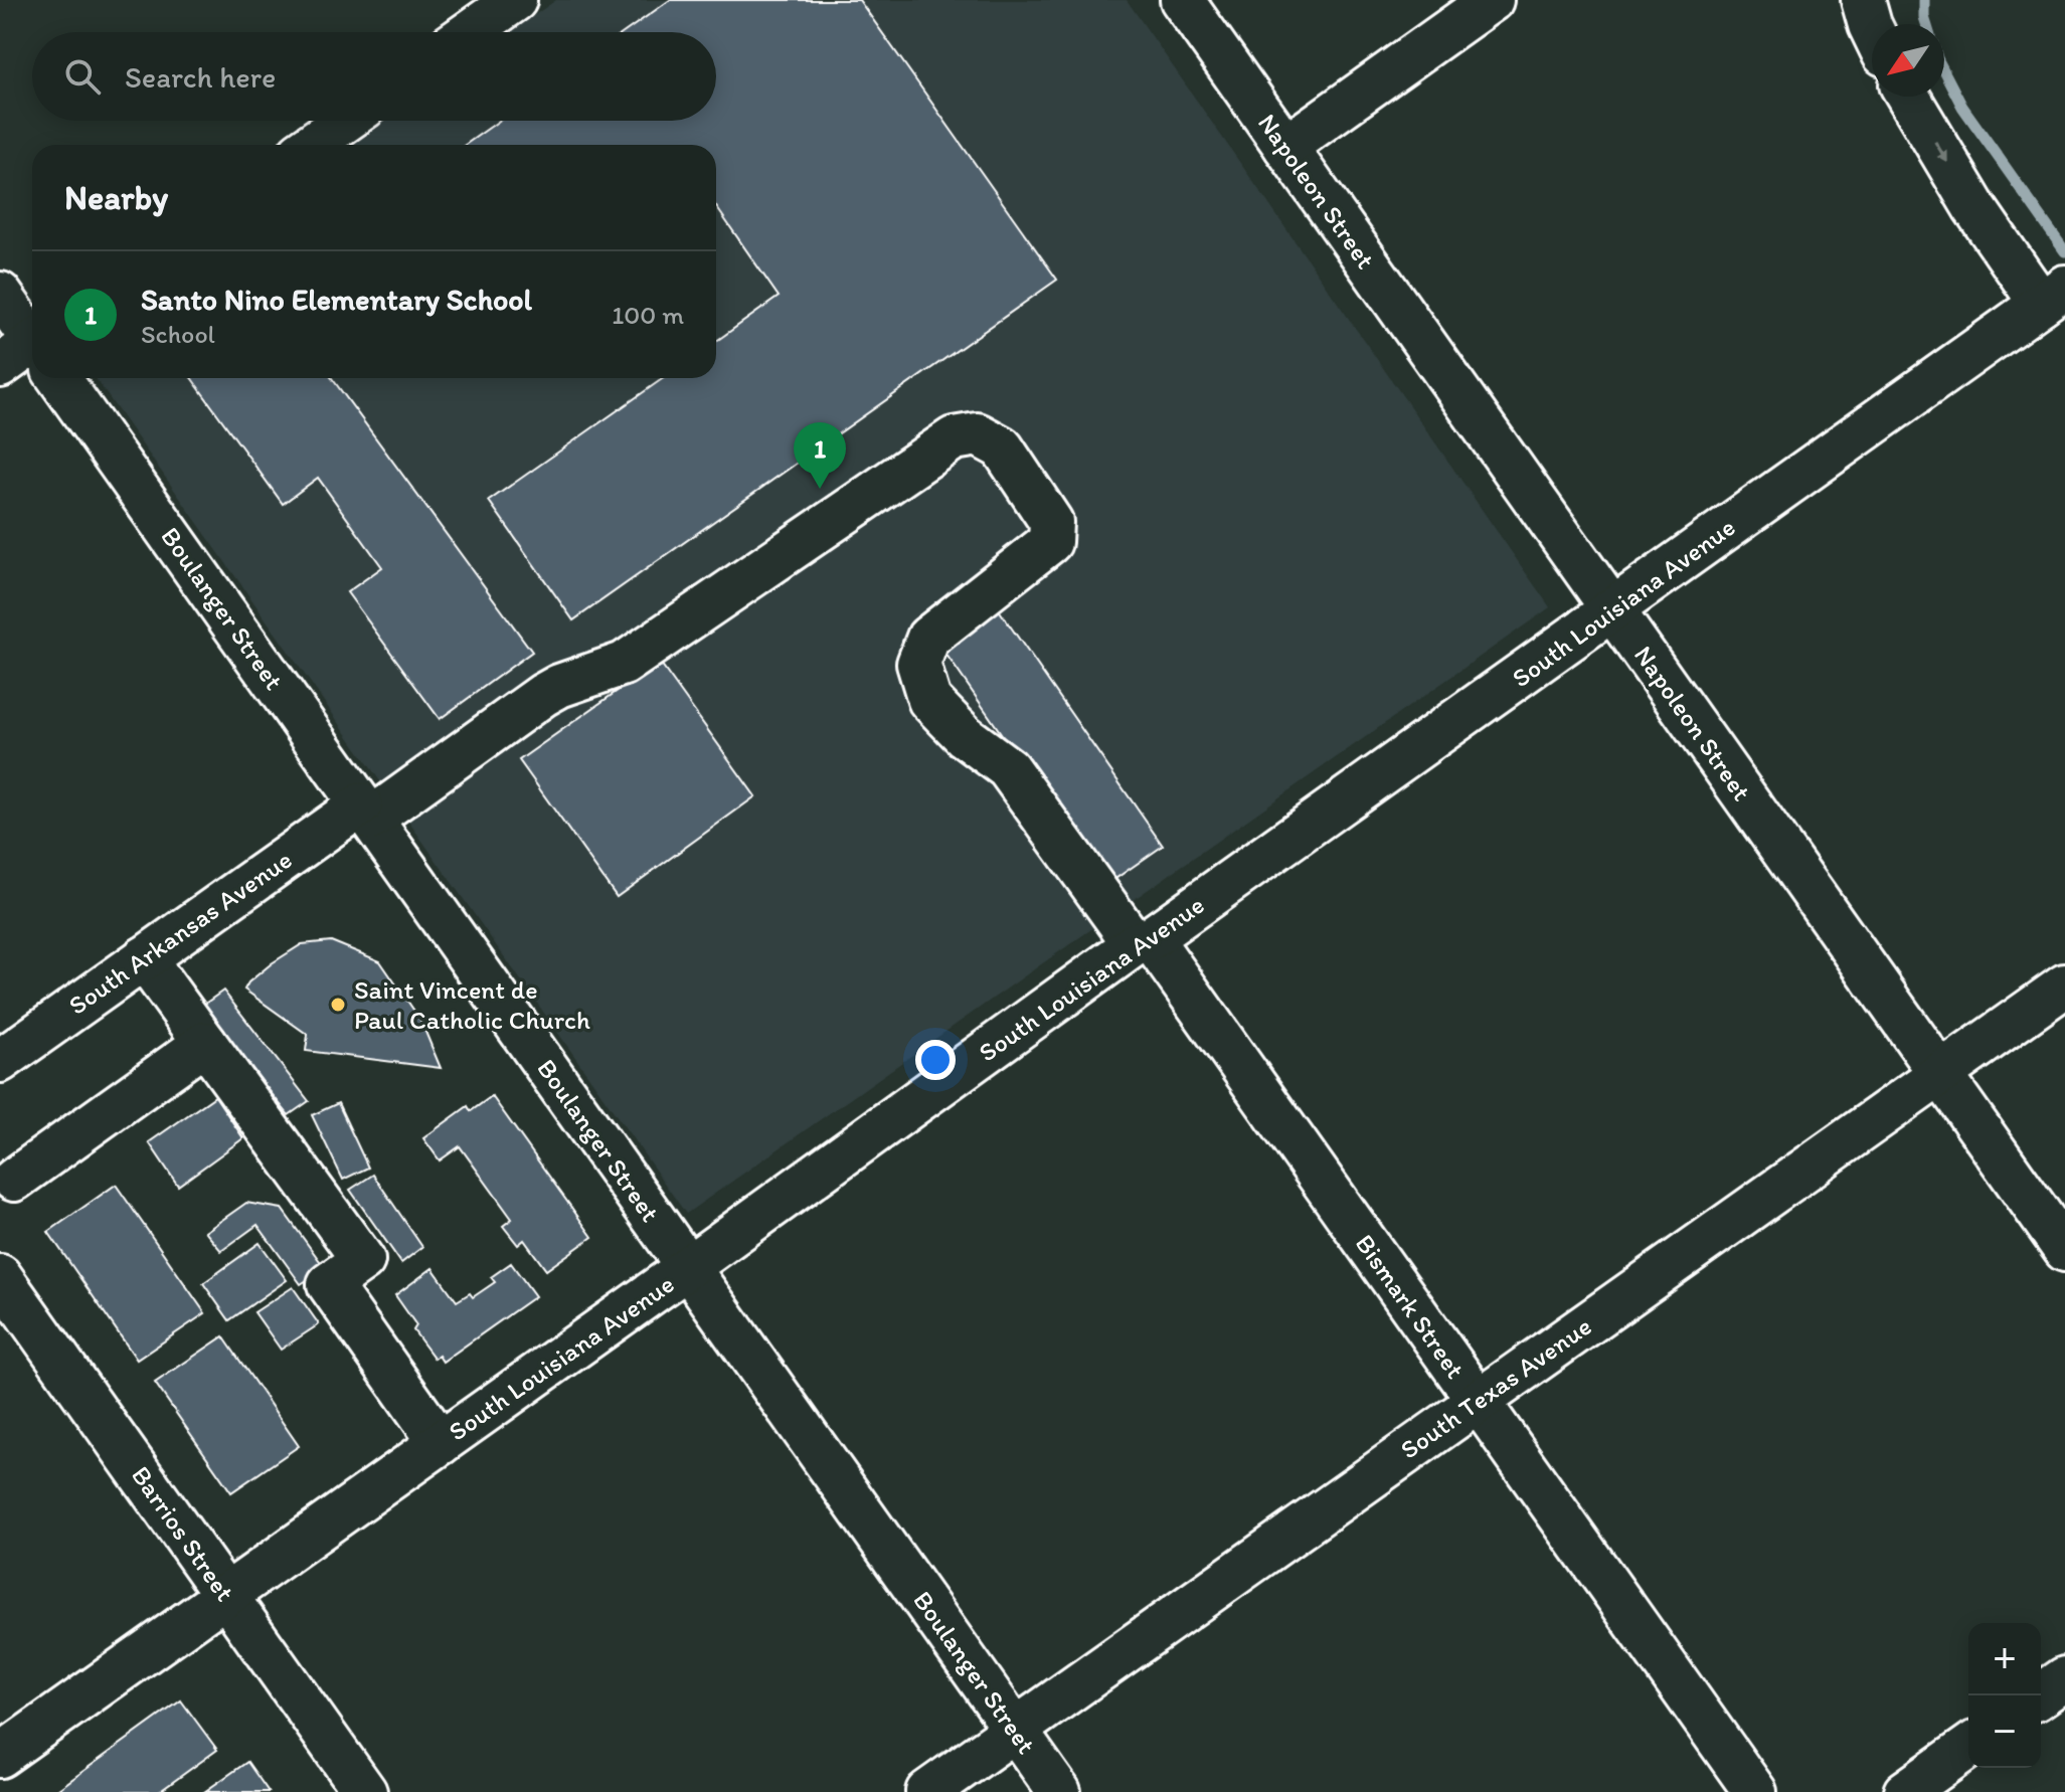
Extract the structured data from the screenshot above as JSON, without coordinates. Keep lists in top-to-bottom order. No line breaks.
{"streets":{"street":["Napoleon Street","South Louisiana Avenue","Boulanger Street","South Arkansas Avenue","Bismark Street","South Texas Avenue","Barrios Street"]},"crossings":[["Napoleon Street","South Louisiana Avenue"],["Napoleon Street","South Texas Avenue"],["South Louisiana Avenue","Boulanger Street"],["South Louisiana Avenue","South Arkansas Avenue"],["South Louisiana Avenue","Bismark Street"],["South Louisiana Avenue","Barrios Street"],["Boulanger Street","South Arkansas Avenue"],["Boulanger Street","South Texas Avenue"],["South Arkansas Avenue","Bismark Street"],["Bismark Street","South Texas Avenue"]],"places":["Saint Vincent de Paul Catholic Church"],"north":"bottom left","page":{"search":"Search here","heading":"Nearby","list":[{"mark":"1","name":"Santo Nino Elementary School","note":"School","value":"100 m"}],"pins":"1","map_buttons":["+","−"]}}
